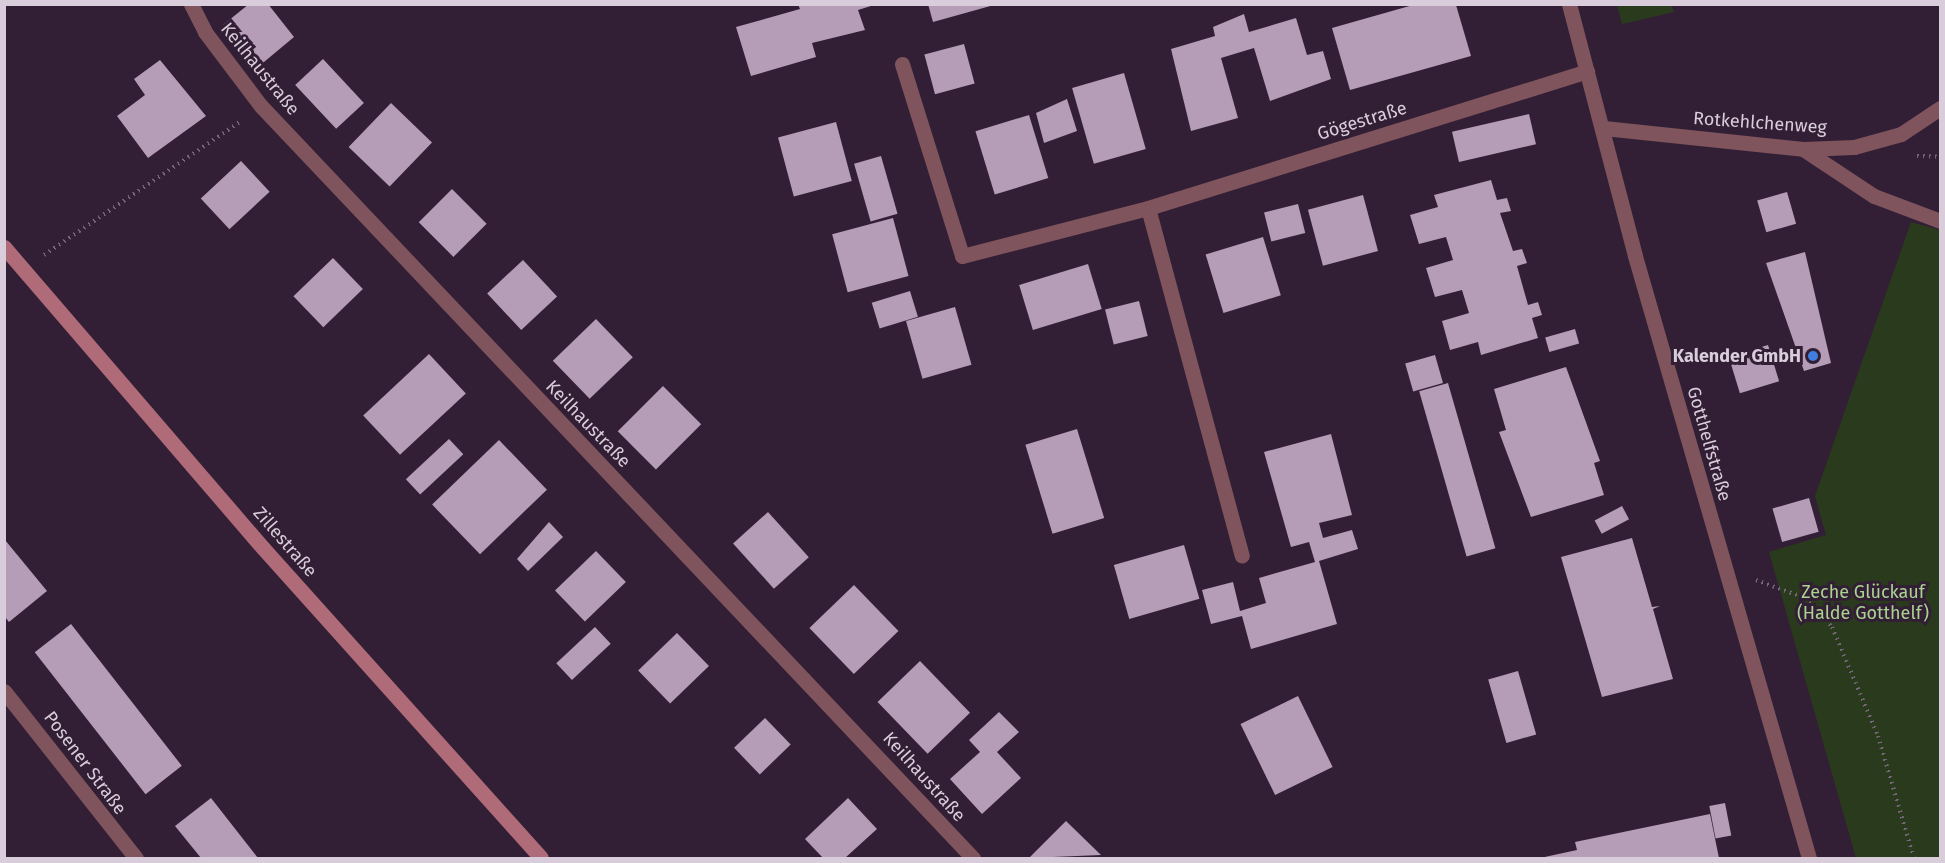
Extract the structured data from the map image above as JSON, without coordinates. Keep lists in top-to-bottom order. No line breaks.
{"streets":{"main road":["Zillestraße"],"street":["Keilhaustraße","Gögestraße","Rotkehlchenweg","Gotthelfstraße","Posener Straße"]},"crossings":[["Gögestraße","Gotthelfstraße"],["Rotkehlchenweg","Gotthelfstraße"]],"parks":["Zeche Glückauf (Halde Gotthelf)"],"places":["Kalender GmbH"]}
